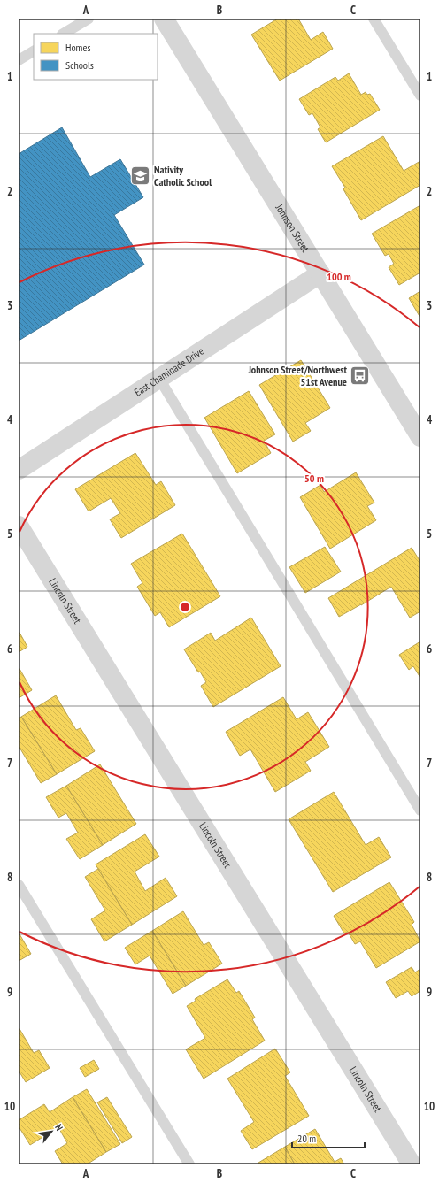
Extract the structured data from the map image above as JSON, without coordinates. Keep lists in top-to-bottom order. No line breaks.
{"streets":{"street":["Johnson Street","East Chaminade Drive","Lincoln Street"]},"crossings":[["Johnson Street","East Chaminade Drive"]],"places":{"school or university":["Nativity Catholic School"],"bus stop":["Johnson Street/Northwest 51st Avenue"]},"legend":["Homes","Schools"],"scale_bar":"20 m","north":"top right","grid":{"columns":["A","B","C"],"rows":["1","2","3","4","5","6","7","8","9","10"]},"rings":["100 m","50 m"]}
